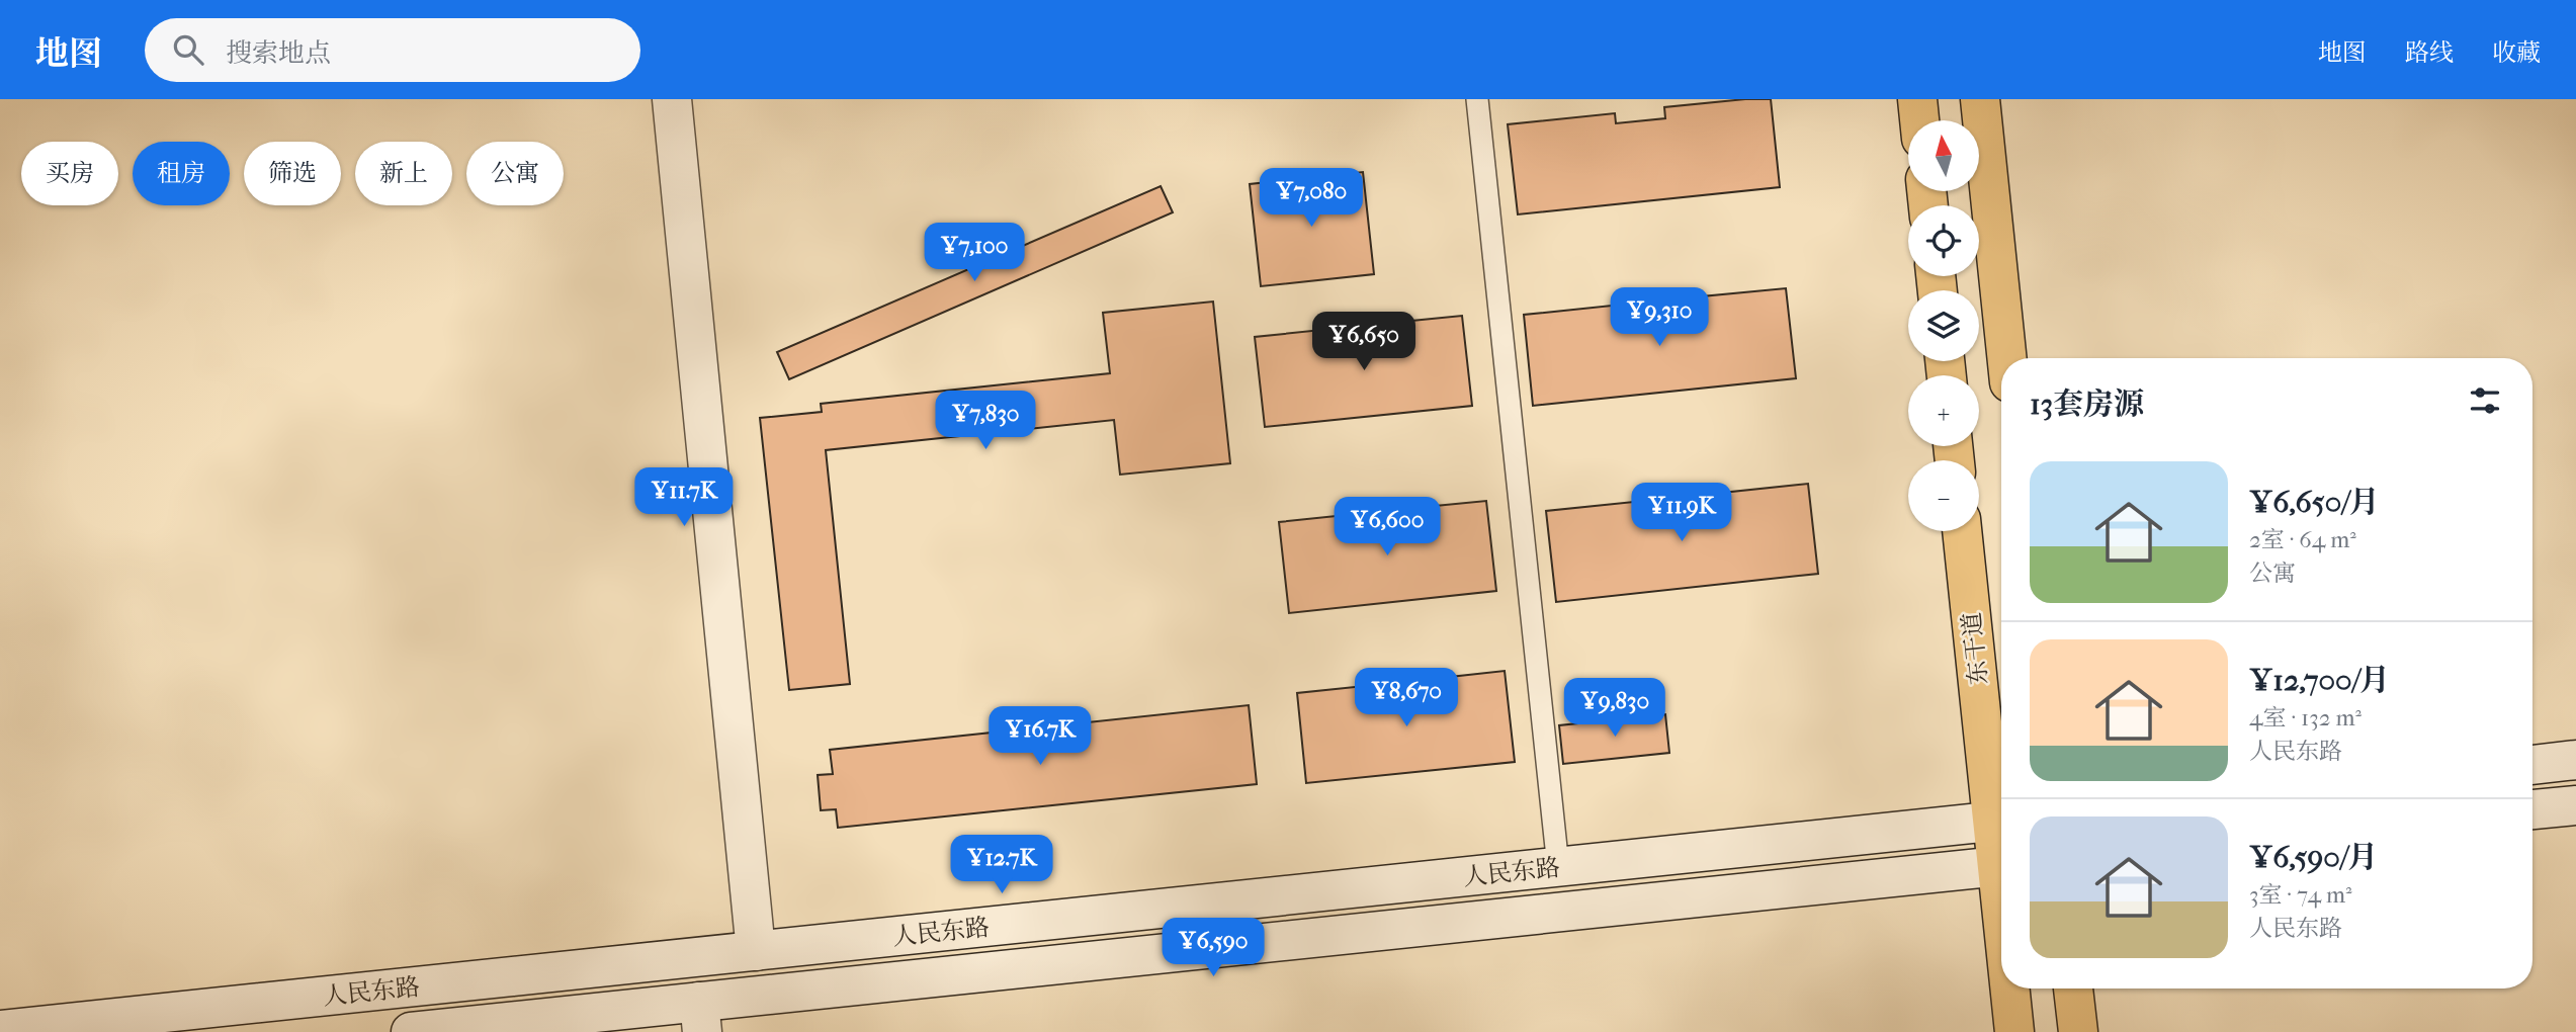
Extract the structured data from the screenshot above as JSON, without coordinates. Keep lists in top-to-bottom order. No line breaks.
{"streets":{"main road":["东干道"],"street":["人民东路"]},"crossings":[["东干道","人民东路"]],"north":"top","page":{"header":"地图","search":"搜索地点","nav":["地图","路线","收藏"],"map_buttons":["+","−"],"chip":["买房","租房","筛选","新上","公寓"],"price":["¥7,080","¥7,100","¥9,310","¥6,650","¥7,830","¥11.7K","¥11.9K","¥6,600","¥8,670","¥9,830","¥16.7K","¥12.7K","¥6,590"],"heading":"13套房源","list":[{"name":"¥6,650/月","note":"2室 · 64 m² · 公寓"},{"name":"¥12,700/月","note":"4室 · 132 m² · 人民东路"},{"name":"¥6,590/月","note":"3室 · 74 m² · 人民东路"}]}}
